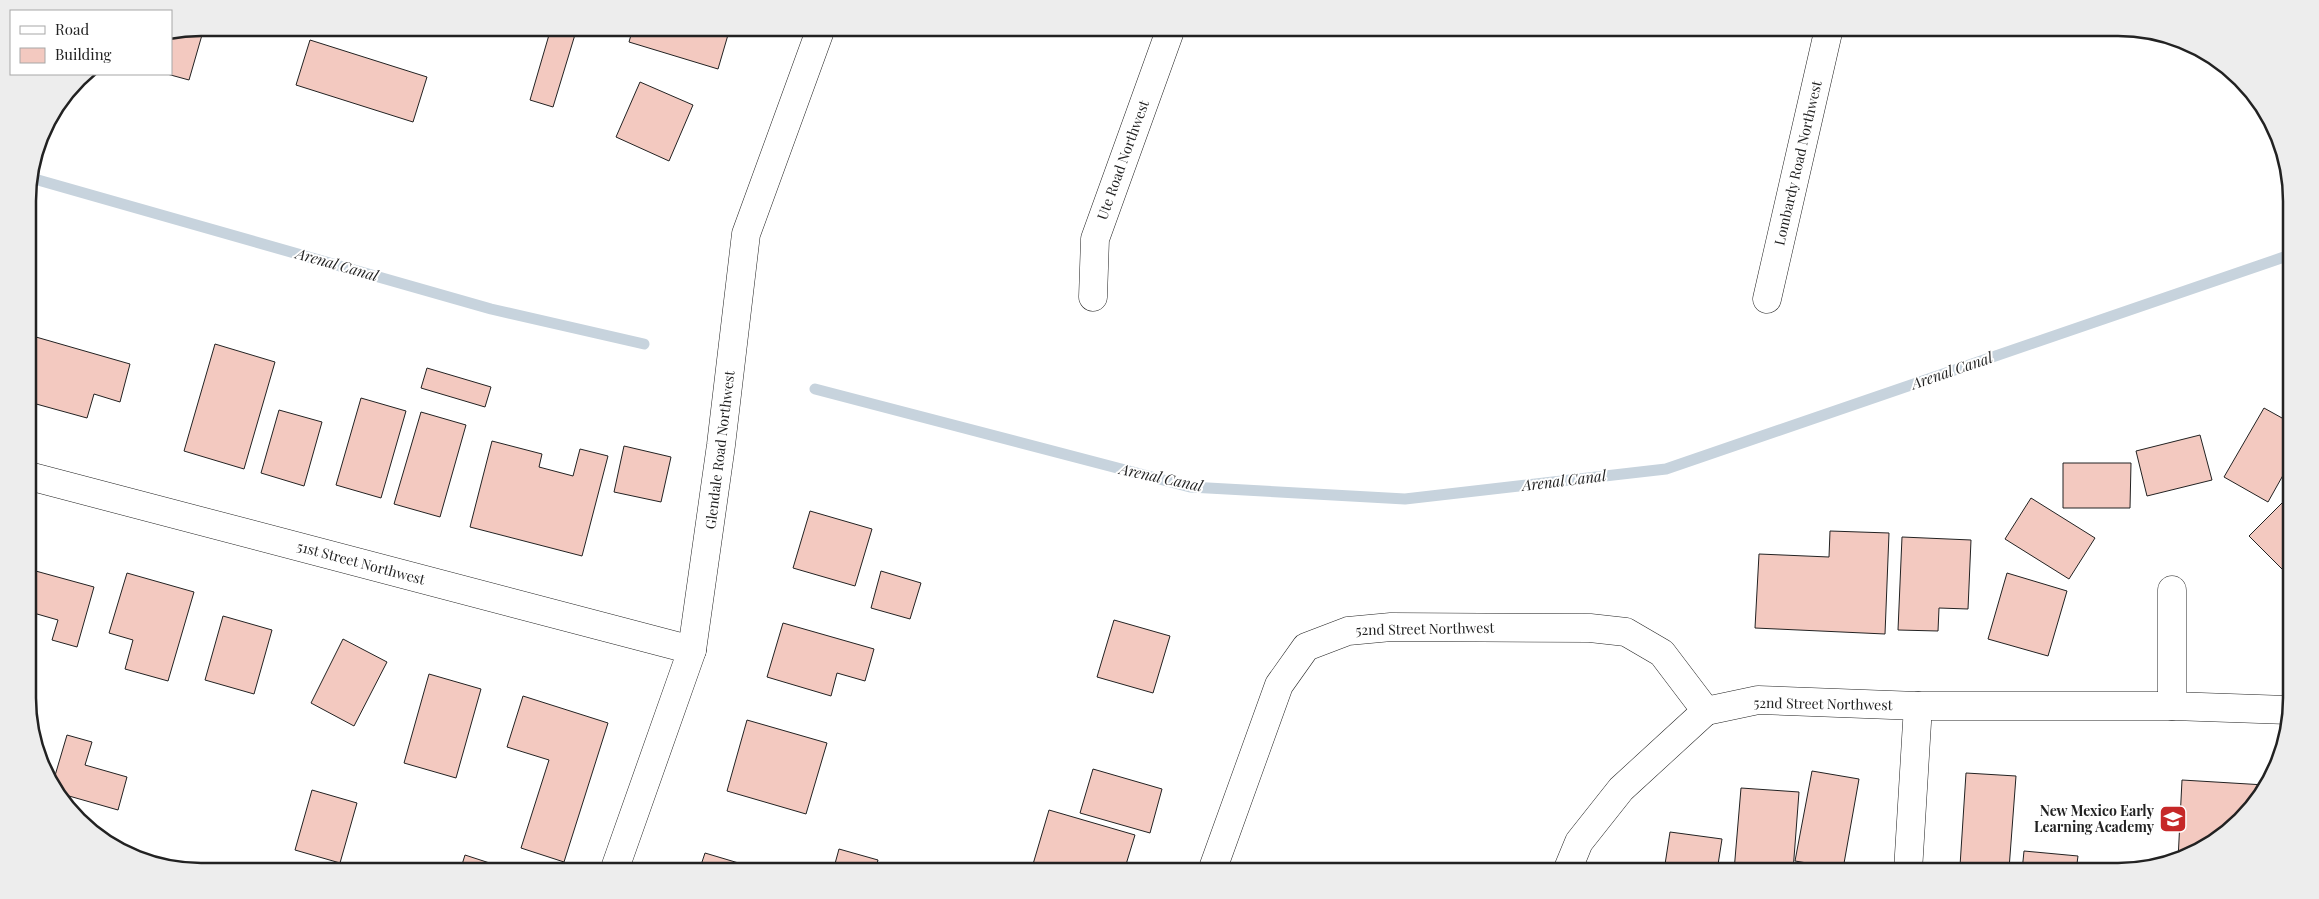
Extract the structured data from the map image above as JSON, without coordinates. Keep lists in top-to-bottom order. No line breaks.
{"streets":{"street":["Ute Road Northwest","Lombardy Road Northwest","Glendale Road Northwest","51st Street Northwest","52nd Street Northwest"]},"crossings":[["Glendale Road Northwest","51st Street Northwest"]],"water":["Arenal Canal"],"places":{"school or university":["New Mexico Early Learning Academy"]},"legend":["Road","Building"]}
